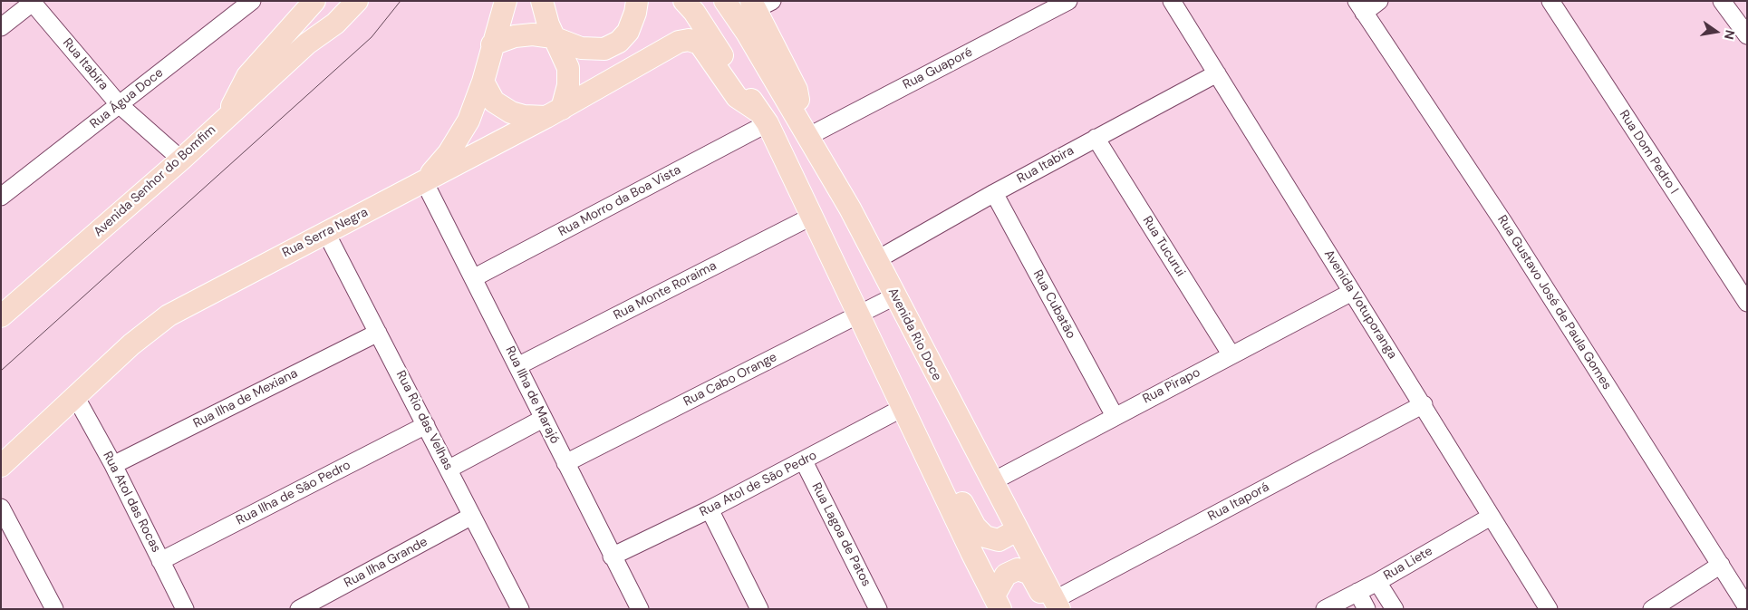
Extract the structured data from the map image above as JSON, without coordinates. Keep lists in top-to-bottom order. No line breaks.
{"streets":{"main road":["Avenida Senhor do Bomfim","Rua Serra Negra","Avenida Rio Doce"],"street":["Rua Itabira","Rua Guaporé","Rua Água Doce","Rua Dom Pedro I","Rua Morro da Boa Vista","Rua Tucurui","Rua Monte Roraima","Rua Gustavo José de Paula Gomes","Rua Cubatão","Avenida Votuporanga","Rua Cabo Orange","Rua Pirapo","Rua Ilha de Marajó","Rua Ilha de Mexiana","Rua Rio das Velhas","Rua Atol de São Pedro","Rua Ilha de São Pedro","Rua Atol das Rocas","Rua Itaporá","Rua Lagoa de Patos","Rua Ilha Grande","Rua Liete"]},"crossings":[["Rua Itabira","Rua Água Doce"],["Rua Itabira","Avenida Senhor do Bomfim"],["Rua Itabira","Rua Tucurui"],["Rua Itabira","Rua Cubatão"],["Rua Itabira","Avenida Votuporanga"],["Rua Itabira","Avenida Rio Doce"],["Rua Guaporé","Avenida Rio Doce"],["Rua Morro da Boa Vista","Rua Serra Negra"],["Rua Morro da Boa Vista","Rua Ilha de Marajó"],["Rua Serra Negra","Rua Ilha de Marajó"],["Rua Serra Negra","Rua Rio das Velhas"],["Rua Serra Negra","Rua Atol das Rocas"],["Rua Tucurui","Rua Pirapo"],["Rua Monte Roraima","Rua Ilha de Marajó"],["Rua Cubatão","Rua Pirapo"],["Avenida Votuporanga","Rua Pirapo"],["Avenida Votuporanga","Rua Itaporá"],["Avenida Votuporanga","Rua Liete"],["Avenida Rio Doce","Rua Cabo Orange"],["Avenida Rio Doce","Rua Pirapo"],["Avenida Rio Doce","Rua Itaporá"],["Rua Cabo Orange","Rua Ilha de Marajó"],["Rua Ilha de Marajó","Rua Atol de São Pedro"],["Rua Ilha de Mexiana","Rua Rio das Velhas"],["Rua Ilha de Mexiana","Rua Atol das Rocas"],["Rua Rio das Velhas","Rua Ilha de São Pedro"],["Rua Rio das Velhas","Rua Ilha Grande"],["Rua Atol de São Pedro","Rua Lagoa de Patos"],["Rua Ilha de São Pedro","Rua Atol das Rocas"]],"north":"right"}
